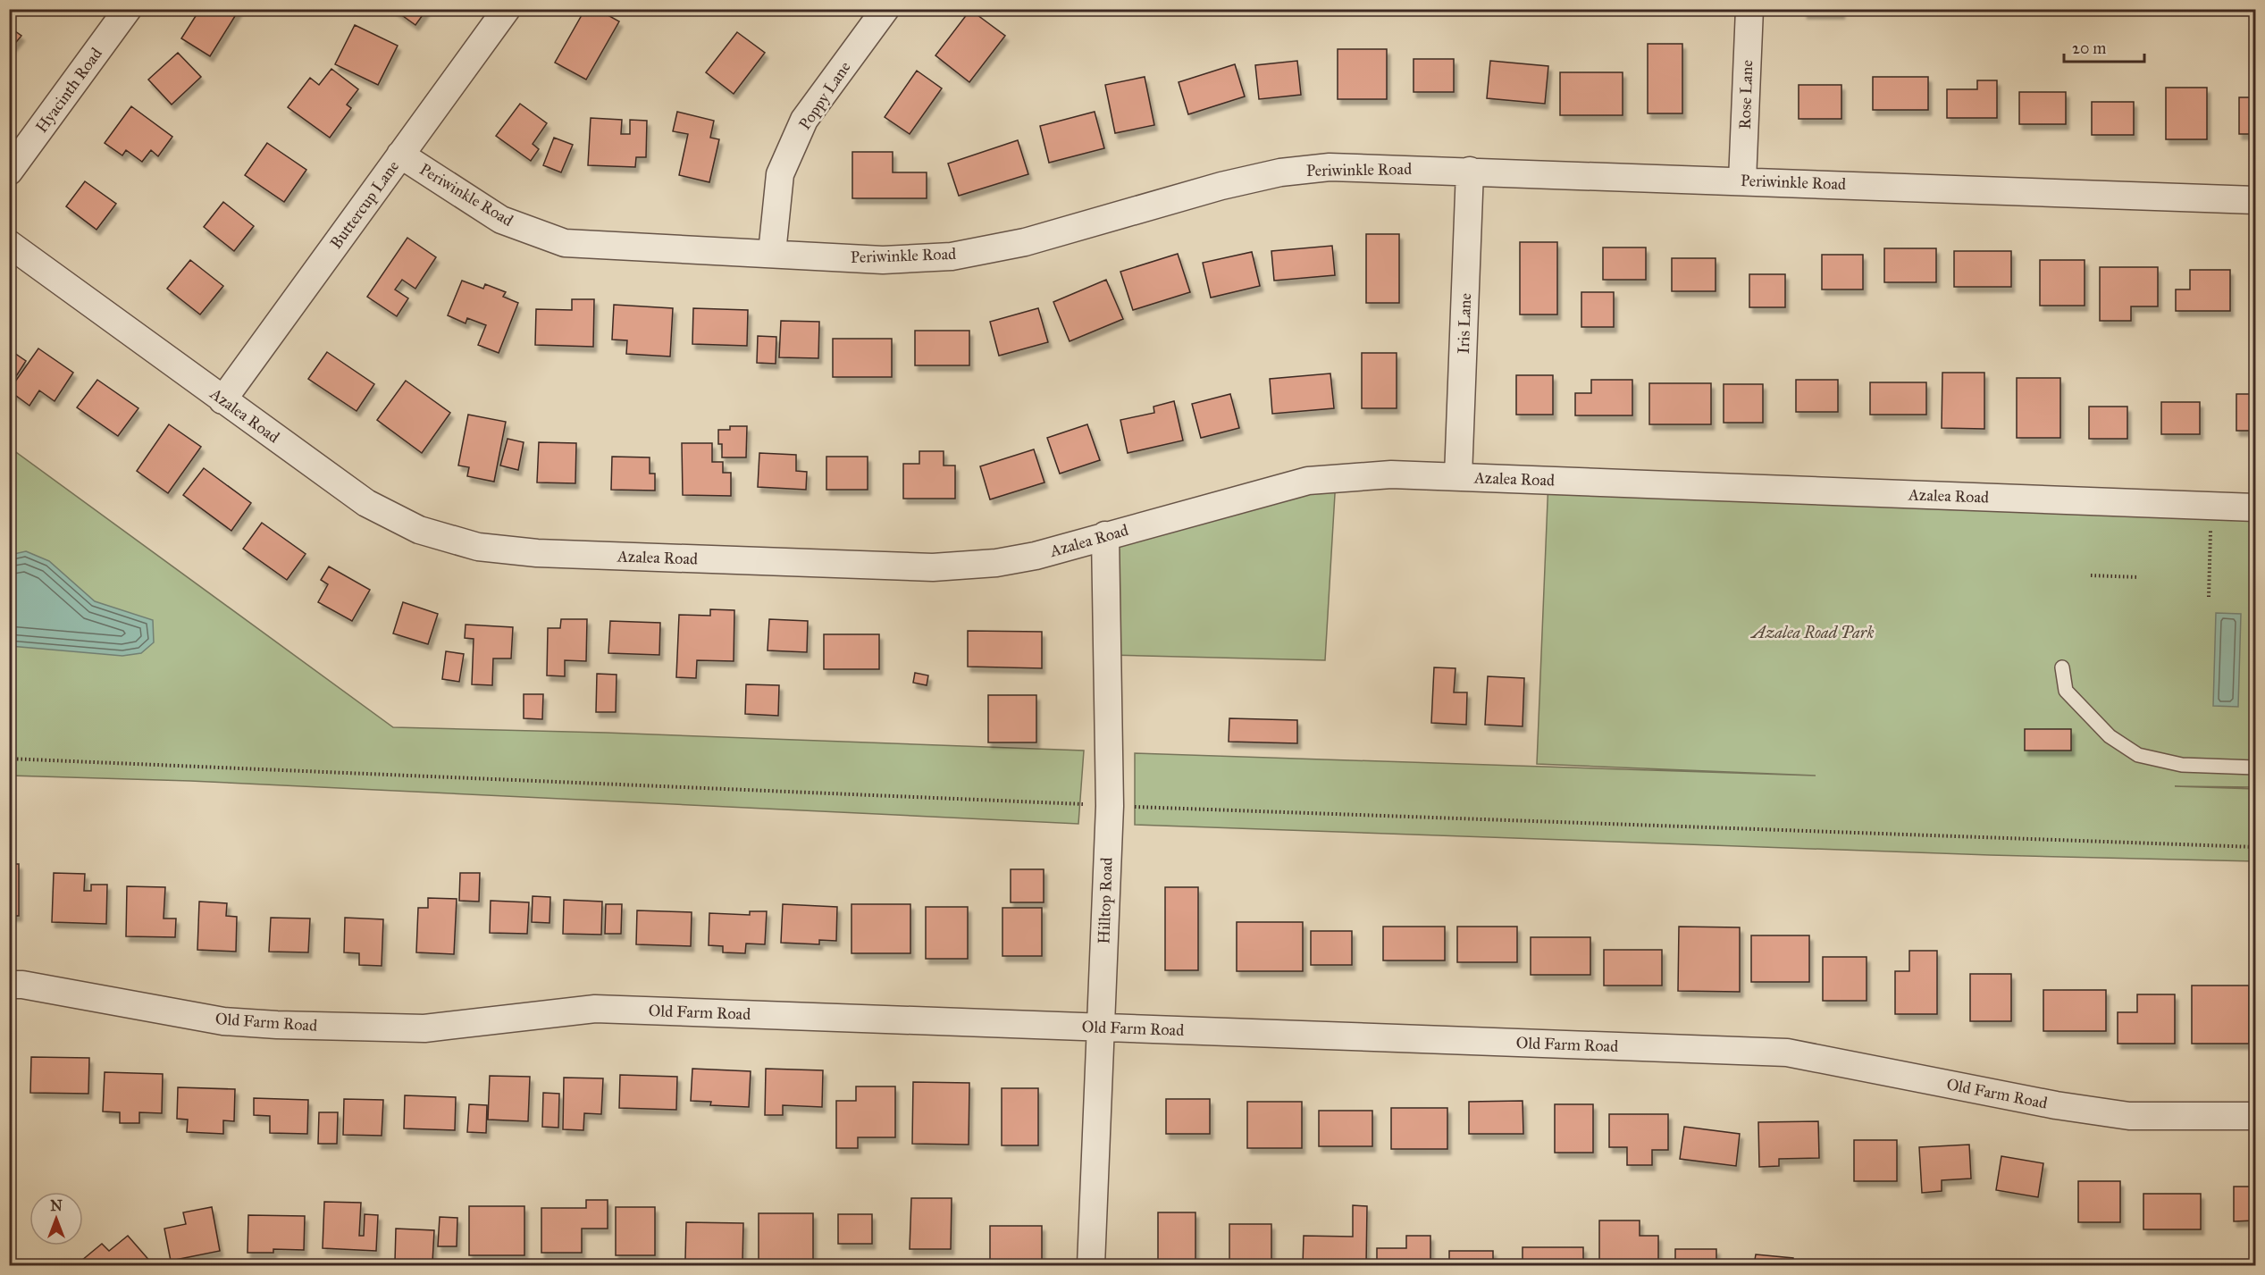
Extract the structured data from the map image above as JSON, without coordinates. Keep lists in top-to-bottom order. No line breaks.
{"streets":{"street":["Hyacinth Road","Rose Lane","Poppy Lane","Periwinkle Road","Buttercup Lane","Iris Lane","Azalea Road","Hilltop Road","Old Farm Road"]},"crossings":[["Rose Lane","Periwinkle Road"],["Poppy Lane","Periwinkle Road"],["Periwinkle Road","Buttercup Lane"],["Periwinkle Road","Iris Lane"],["Buttercup Lane","Azalea Road"],["Iris Lane","Azalea Road"],["Azalea Road","Hilltop Road"],["Hilltop Road","Old Farm Road"]],"parks":["Azalea Road Park"],"scale_bar":"20 m","north":"top"}
